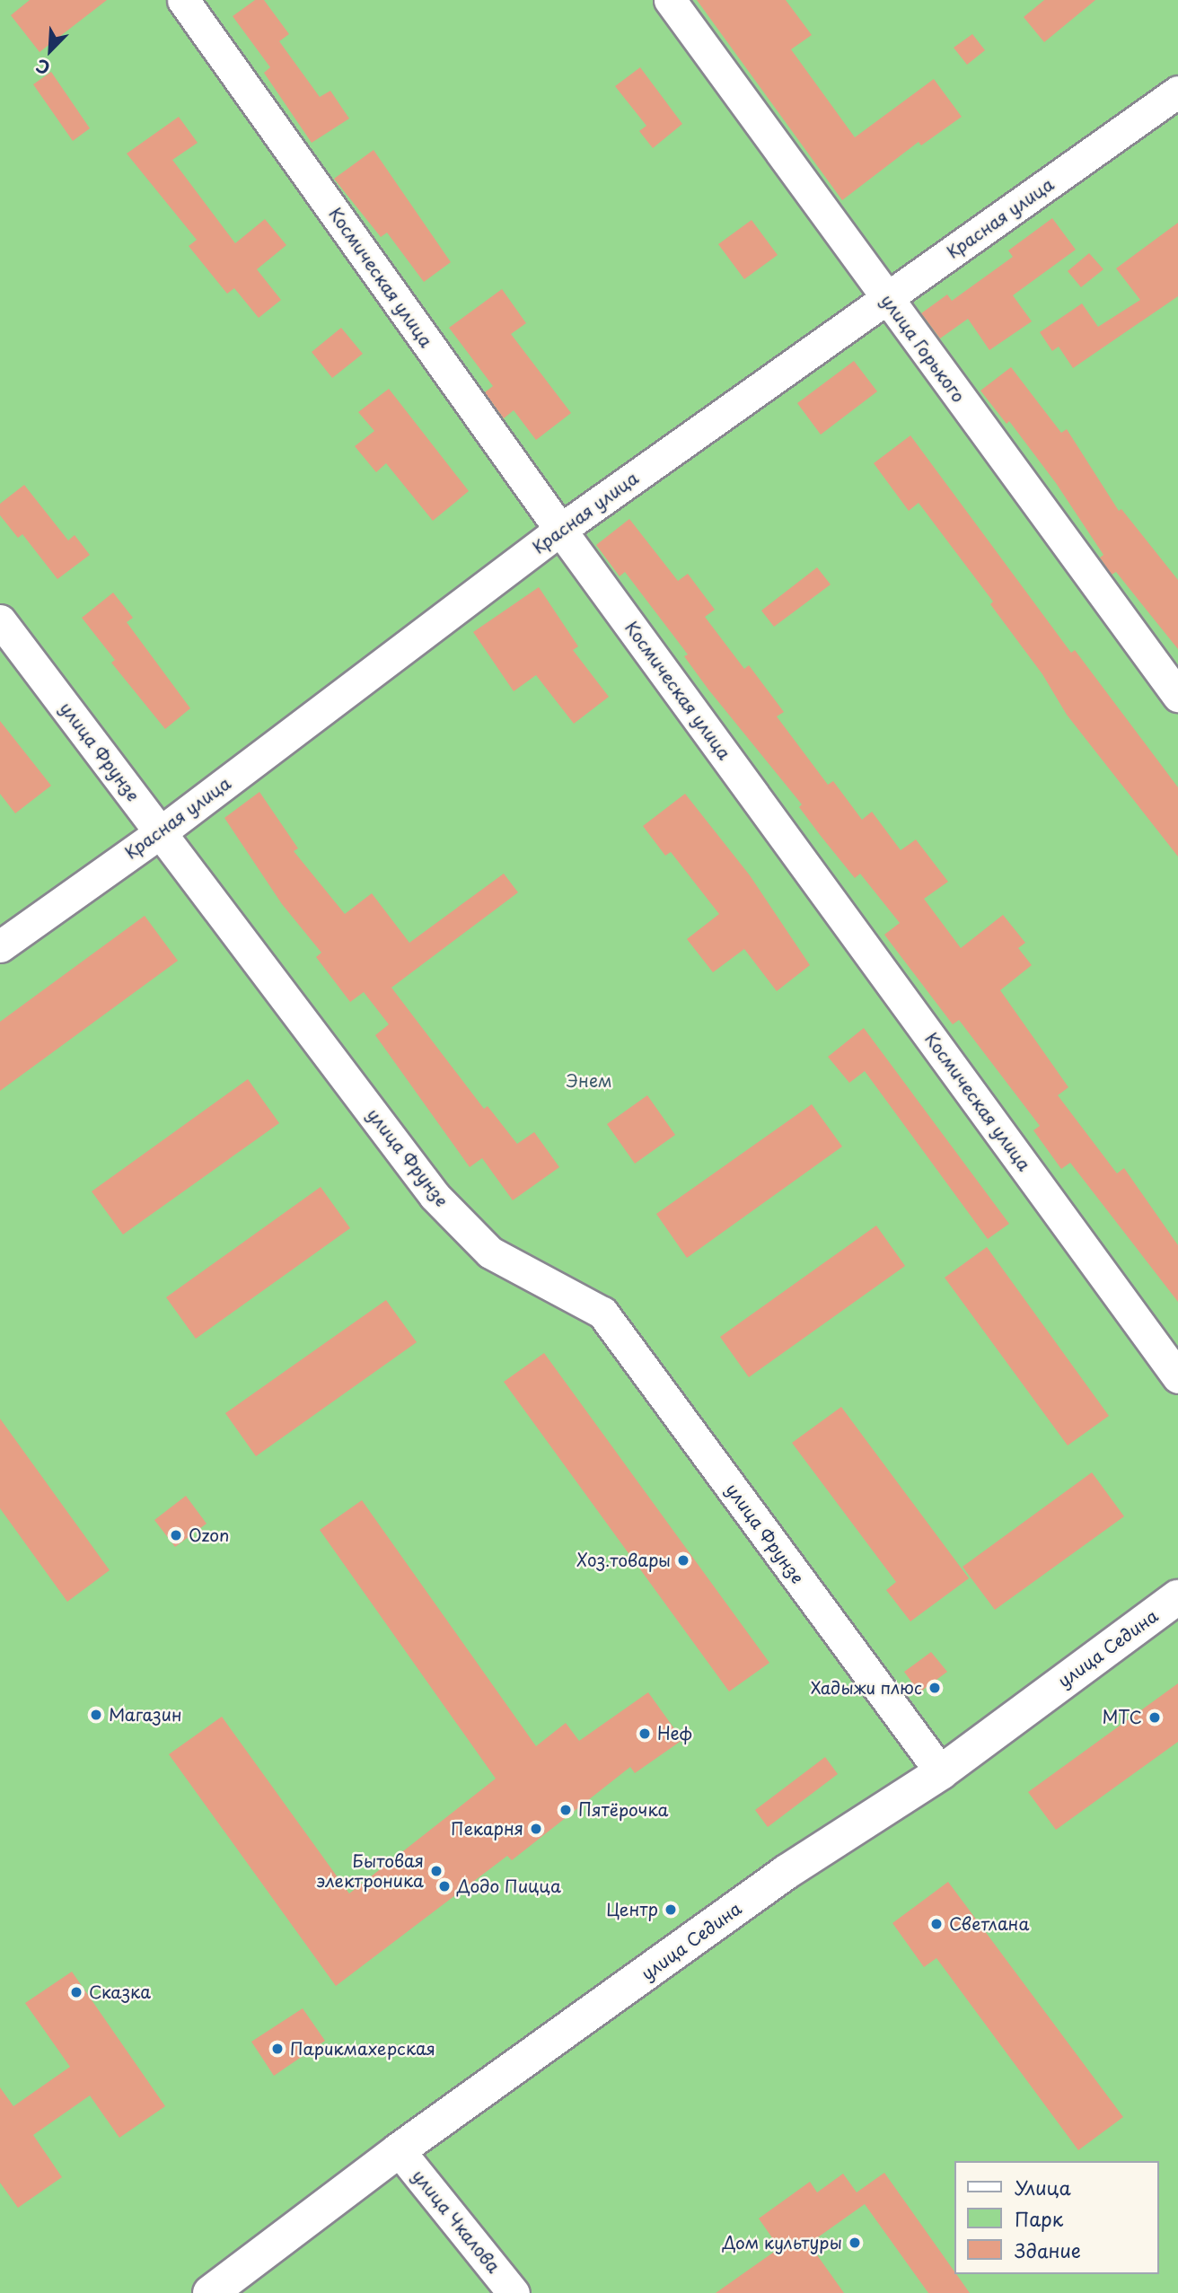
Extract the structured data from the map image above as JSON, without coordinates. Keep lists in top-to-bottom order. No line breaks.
{"streets":{"street":["Красная улица","Космическая улица","улица Горького","улица Фрунзе","улица Седина","улица Чкалова"]},"crossings":[["Красная улица","Космическая улица"],["Красная улица","улица Горького"],["Красная улица","улица Фрунзе"],["улица Фрунзе","улица Седина"],["улица Седина","улица Чкалова"]],"parks":["Энем"],"places":["Ozon","Хоз.товары","Хадыжи плюс","Магазин","МТС","Неф","Пятёрочка","Пекарня","Бытовая электроника","Додо Пицца","Центр","Светлана","Сказка","Парикмахерская","Дом культуры"],"legend":["Улица","Парк","Здание"],"north":"bottom left"}
